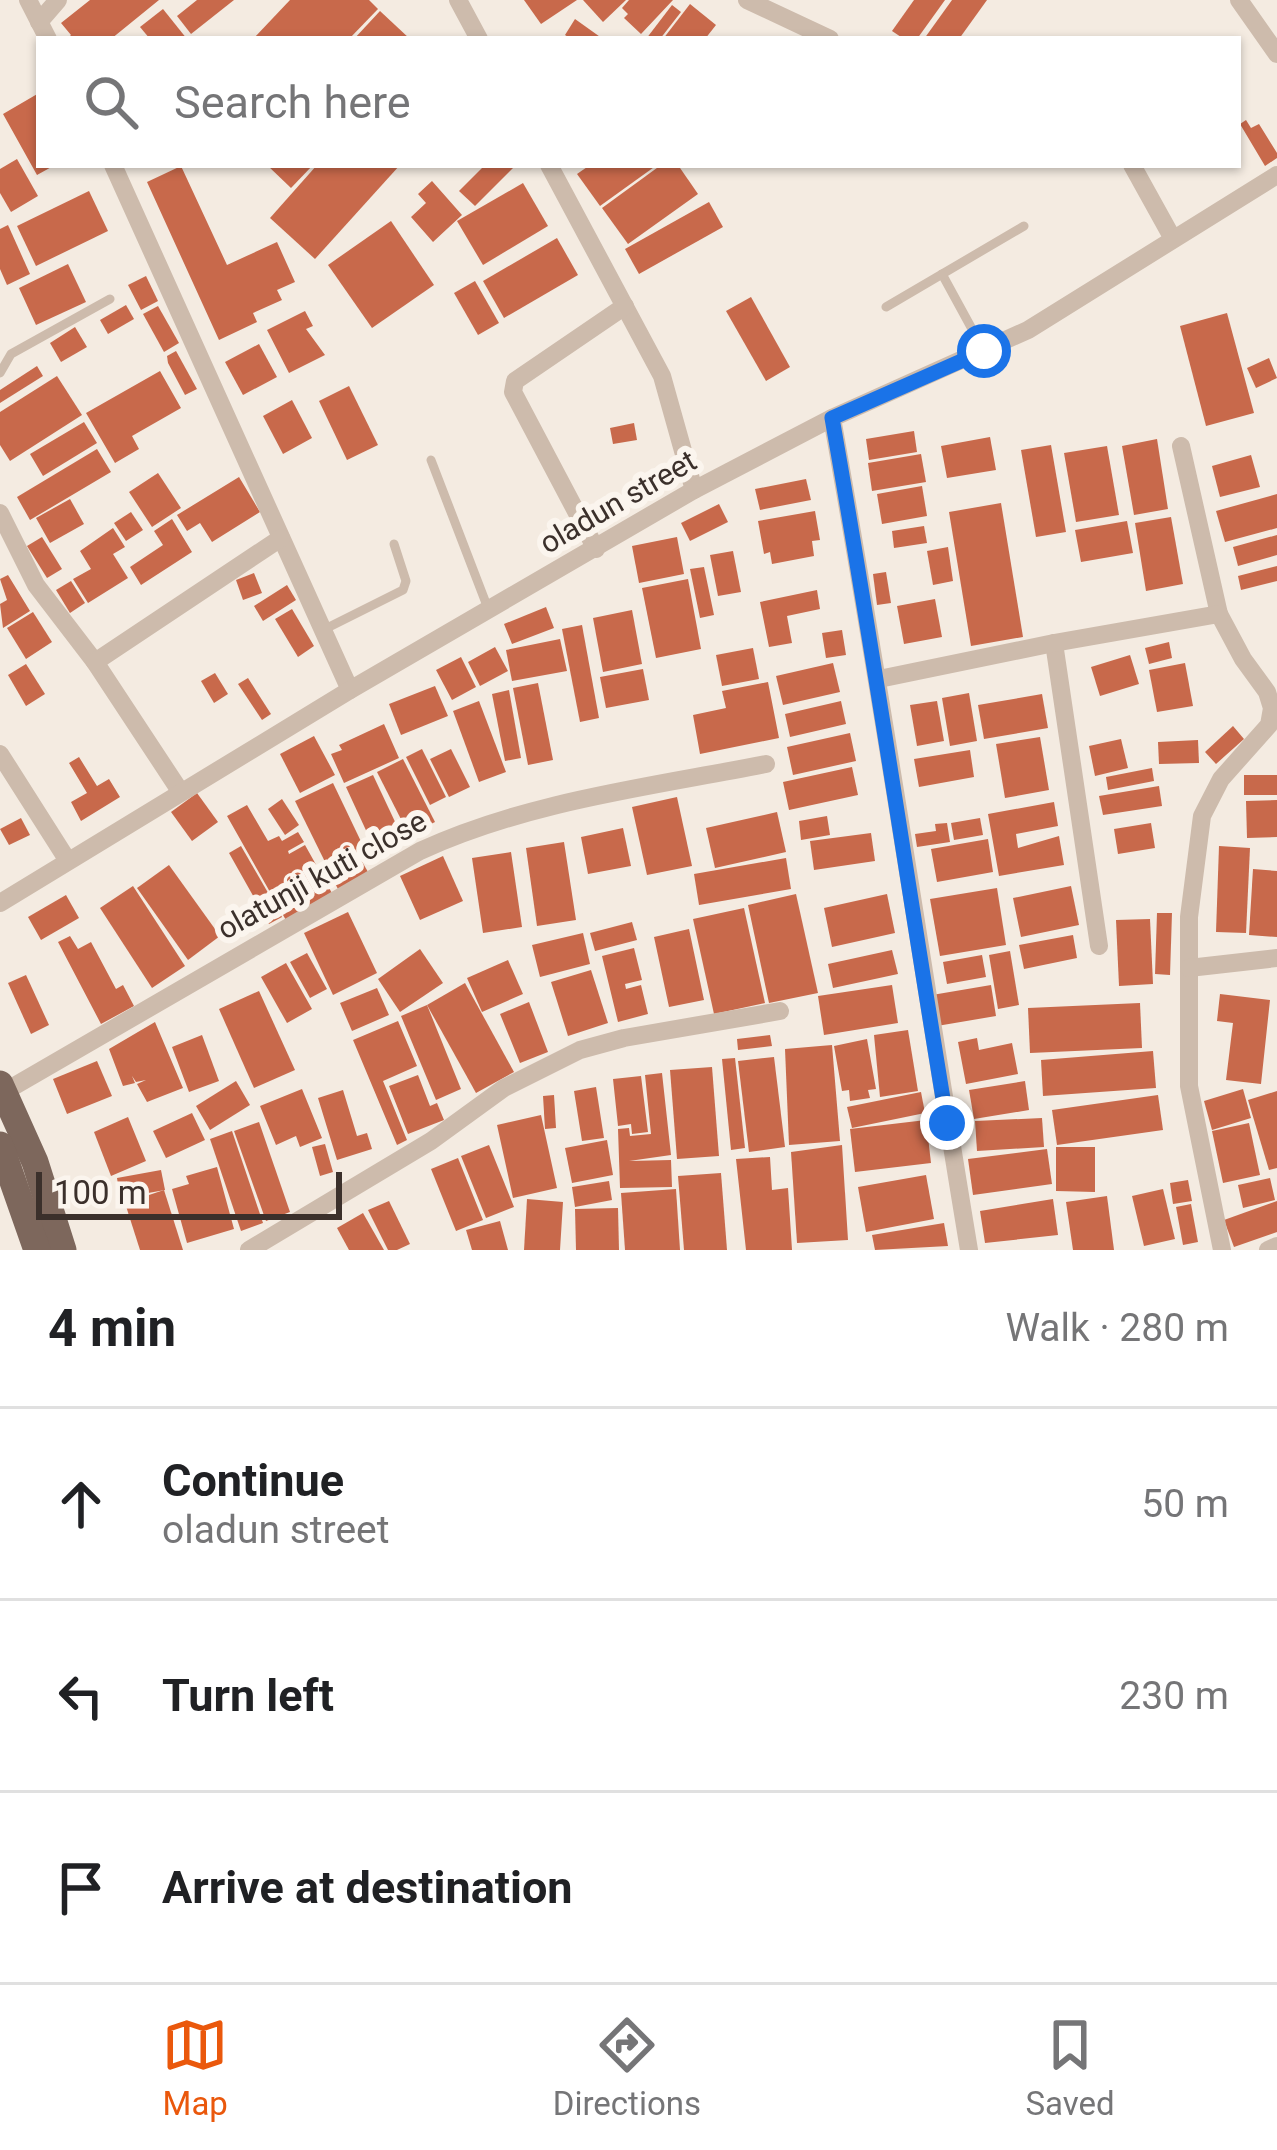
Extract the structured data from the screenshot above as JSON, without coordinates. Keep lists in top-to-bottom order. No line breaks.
{"streets":{"street":["oladun street","olatunji kuti close"]},"scale_bar":"100 m","page":{"search":"Search here","scale":"100 m","heading":["4 min","Walk · 280 m"],"list":[["Continue","oladun street","50 m"],["Turn left","230 m"],"Arrive at destination"],"nav":["Map","Directions","Saved"]}}
